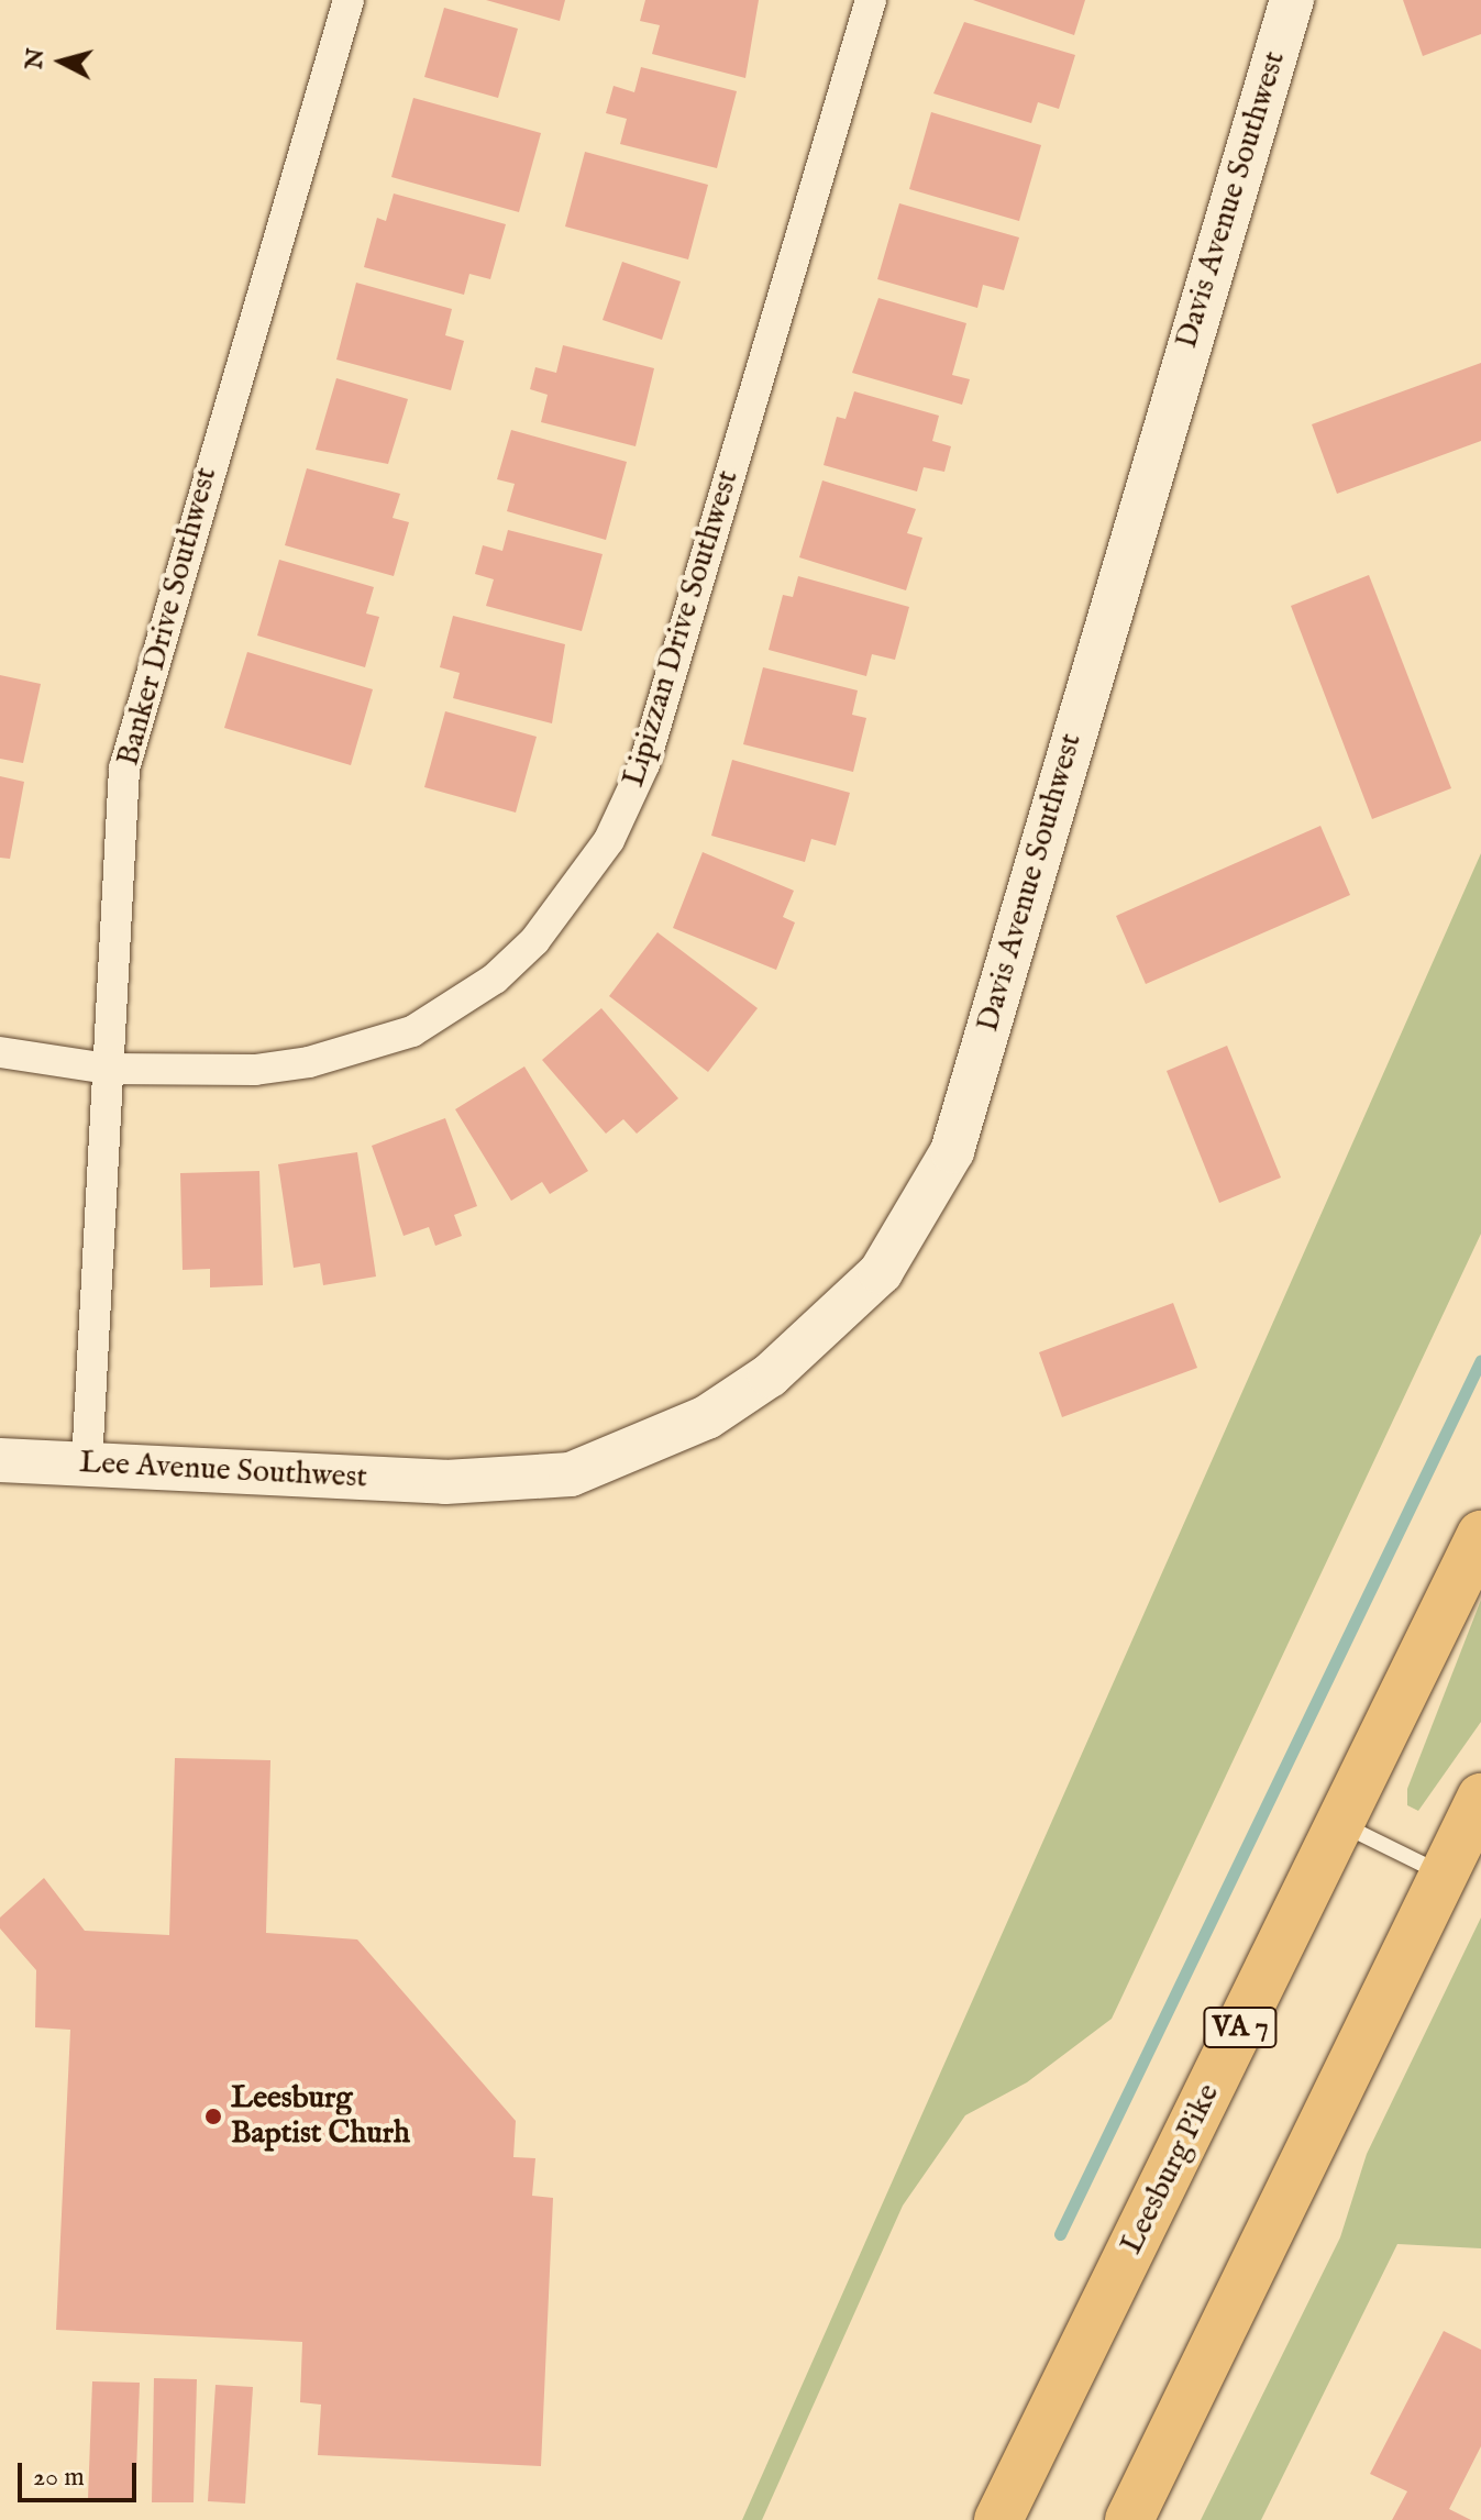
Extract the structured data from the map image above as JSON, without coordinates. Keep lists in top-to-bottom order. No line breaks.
{"streets":{"highway":["VA 7","Leesburg Pike"],"street":["Davis Avenue Southwest","Banker Drive Southwest","Lipizzan Drive Southwest","Lee Avenue Southwest"]},"crossings":[["Davis Avenue Southwest","Lee Avenue Southwest"],["Banker Drive Southwest","Lipizzan Drive Southwest"],["Banker Drive Southwest","Lee Avenue Southwest"]],"places":["Leesburg Baptist Churh"],"scale_bar":"20 m","north":"left"}
